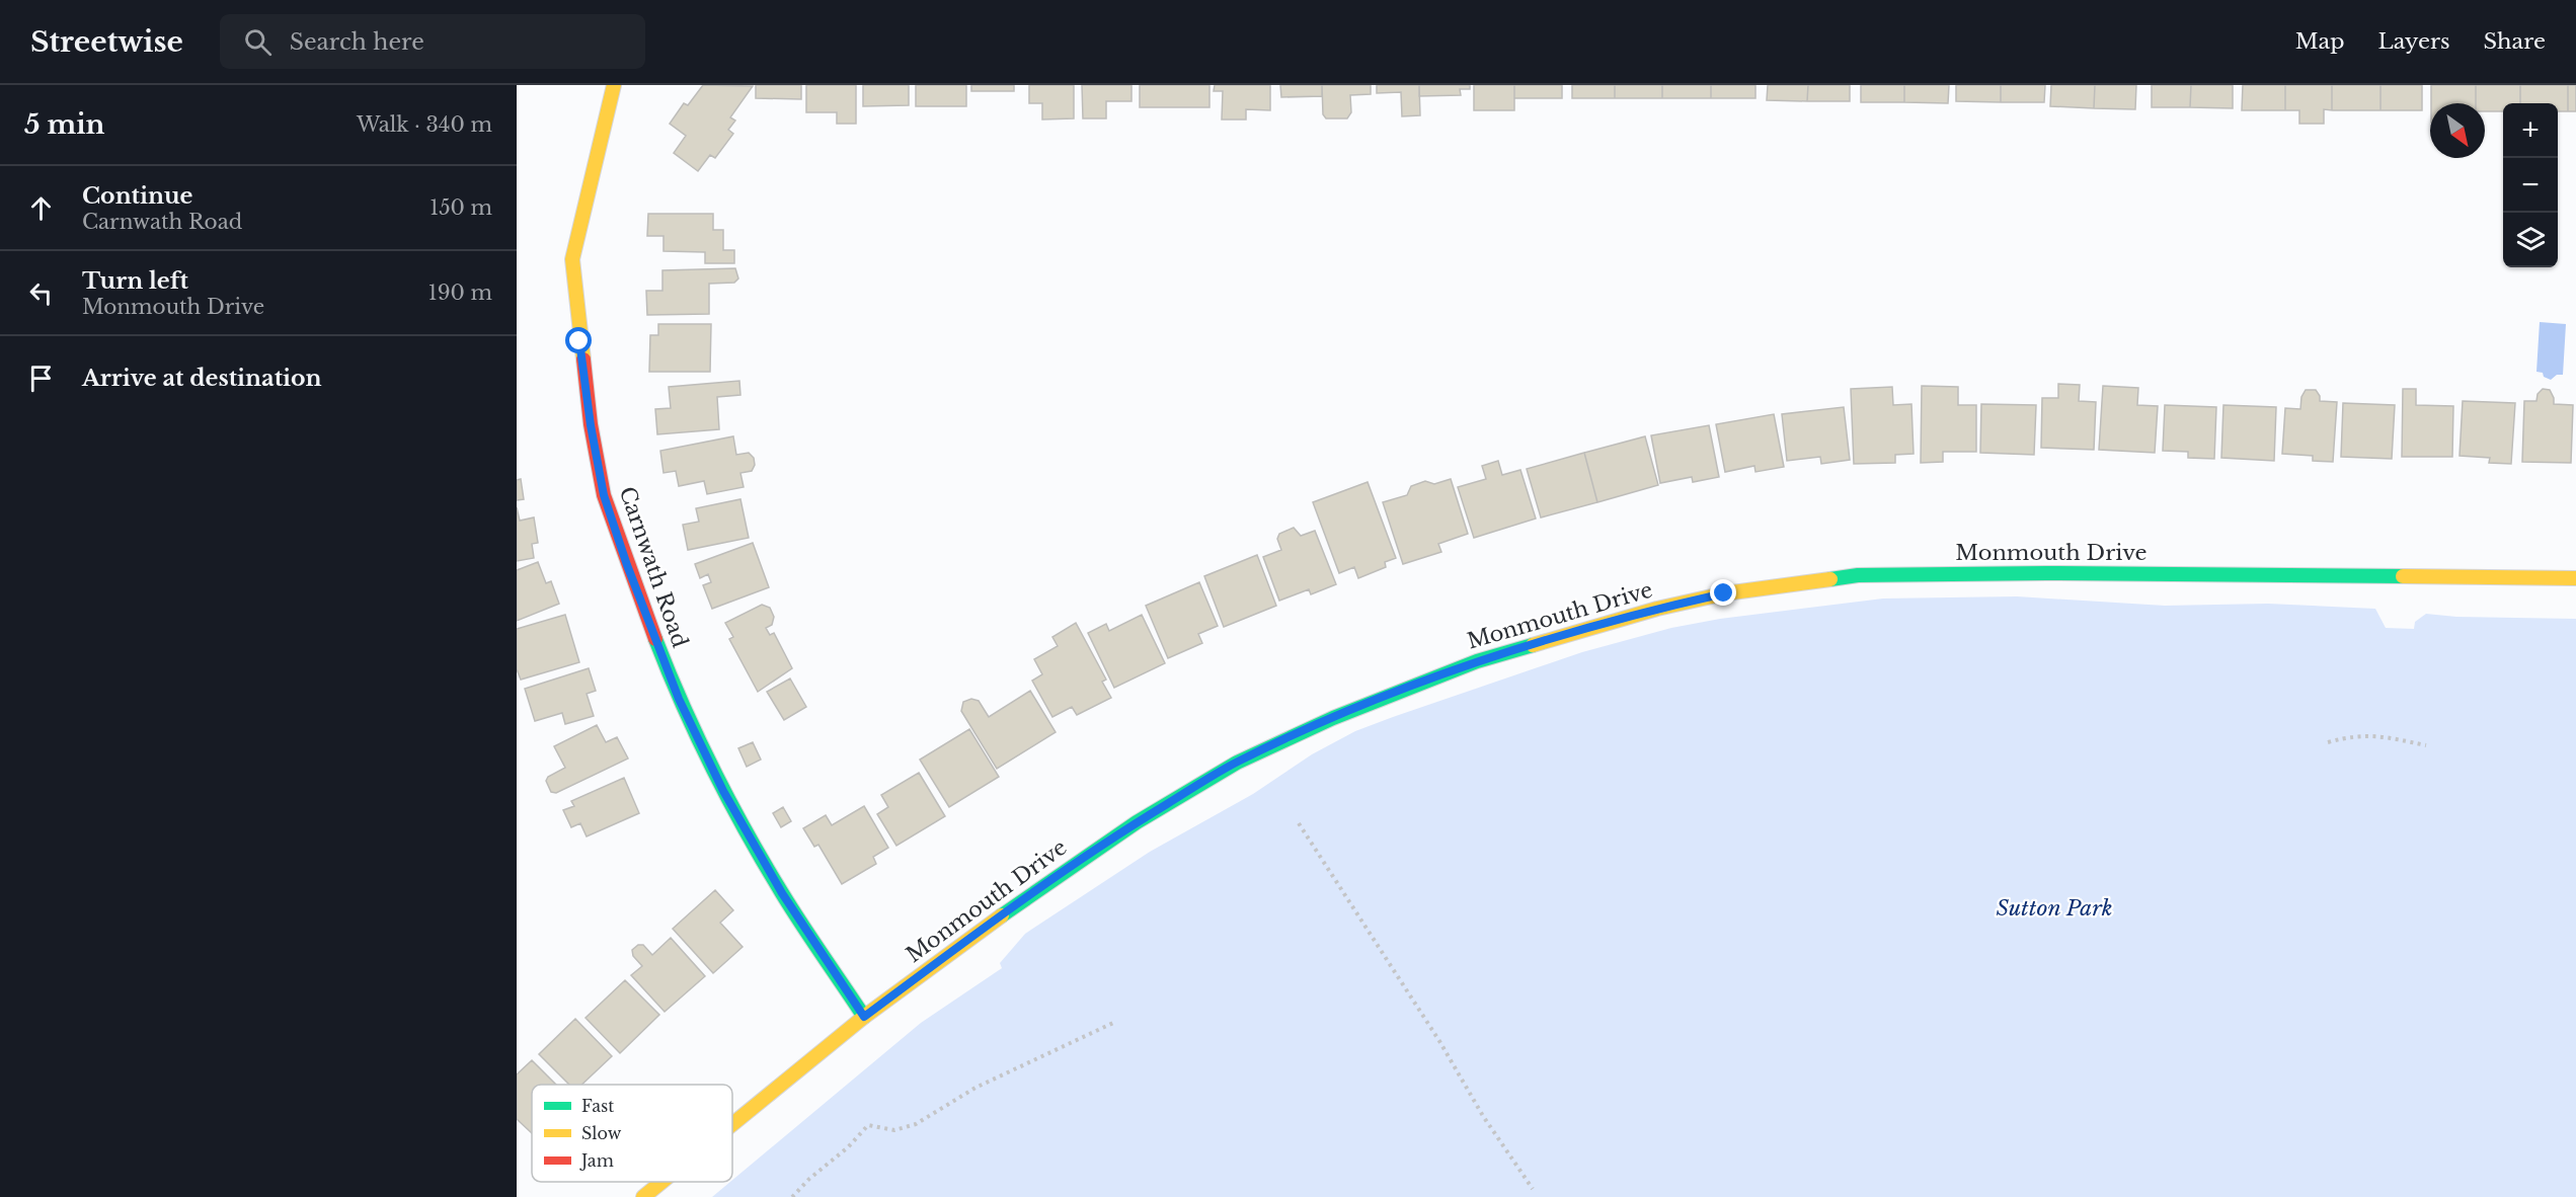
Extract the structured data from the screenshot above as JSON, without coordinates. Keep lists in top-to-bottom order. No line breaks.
{"streets":{"street":["Monmouth Drive","Carnwath Road"]},"crossings":[["Monmouth Drive","Carnwath Road"]],"parks":["Sutton Park"],"legend":["Fast","Slow","Jam"],"north":"bottom right","page":{"header":"Streetwise","search":"Search here","nav":["Map","Layers","Share"],"heading":["5 min","Walk · 340 m"],"map_buttons":["+","−"],"list":[["Continue","Carnwath Road","150 m"],["Turn left","Monmouth Drive","190 m"],"Arrive at destination"]}}
